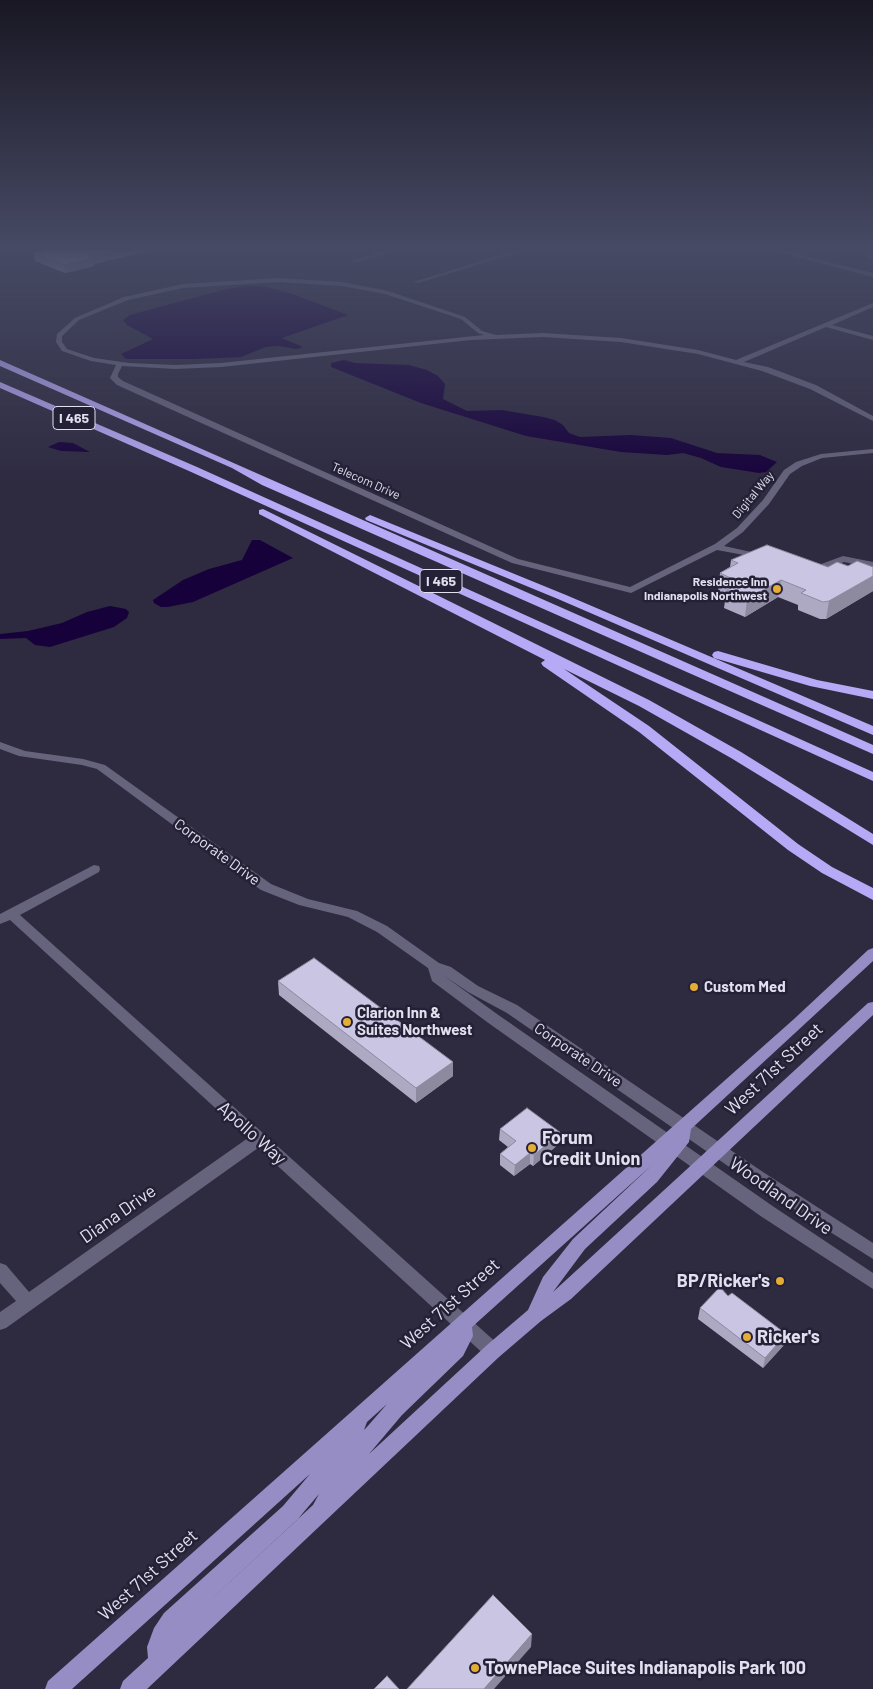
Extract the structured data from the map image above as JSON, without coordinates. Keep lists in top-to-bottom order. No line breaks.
{"streets":{"highway":["I 465"],"main road":["West 71st Street"],"street":["Telecom Drive","Digital Way","Corporate Drive","Apollo Way","Woodland Drive","Diana Drive"]},"crossings":[["Telecom Drive","Digital Way"],["Corporate Drive","West 71st Street"],["Corporate Drive","Woodland Drive"],["West 71st Street","Apollo Way"],["West 71st Street","Woodland Drive"],["Apollo Way","Diana Drive"]],"places":["Residence Inn Indianapolis Northwest","Custom Med","Clarion Inn & Suites Northwest","Forum Credit Union","BP/Ricker's","Ricker's","TownePlace Suites Indianapolis Park 100"]}
